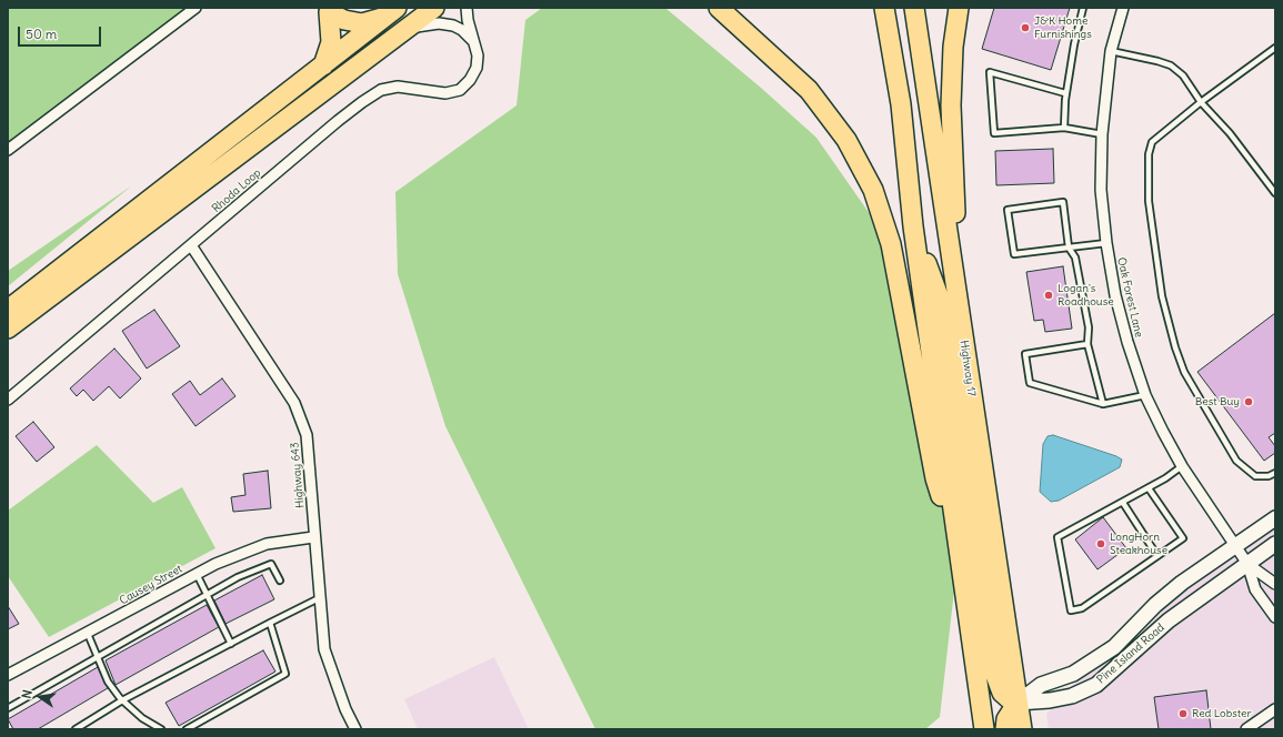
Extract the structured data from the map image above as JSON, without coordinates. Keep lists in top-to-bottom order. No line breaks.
{"streets":{"highway":["Highway 17"],"street":["Rhoda Loop","Oak Forest Lane","Highway 643","Causey Street","Pine Island Road"]},"crossings":[["Rhoda Loop","Highway 643"],["Oak Forest Lane","Pine Island Road"],["Highway 17","Pine Island Road"],["Highway 643","Causey Street"]],"places":["J&K Home Furnishings","Logan's Roadhouse","Best Buy","LongHorn Steakhouse","Red Lobster"],"scale_bar":"50 m","north":"left"}
